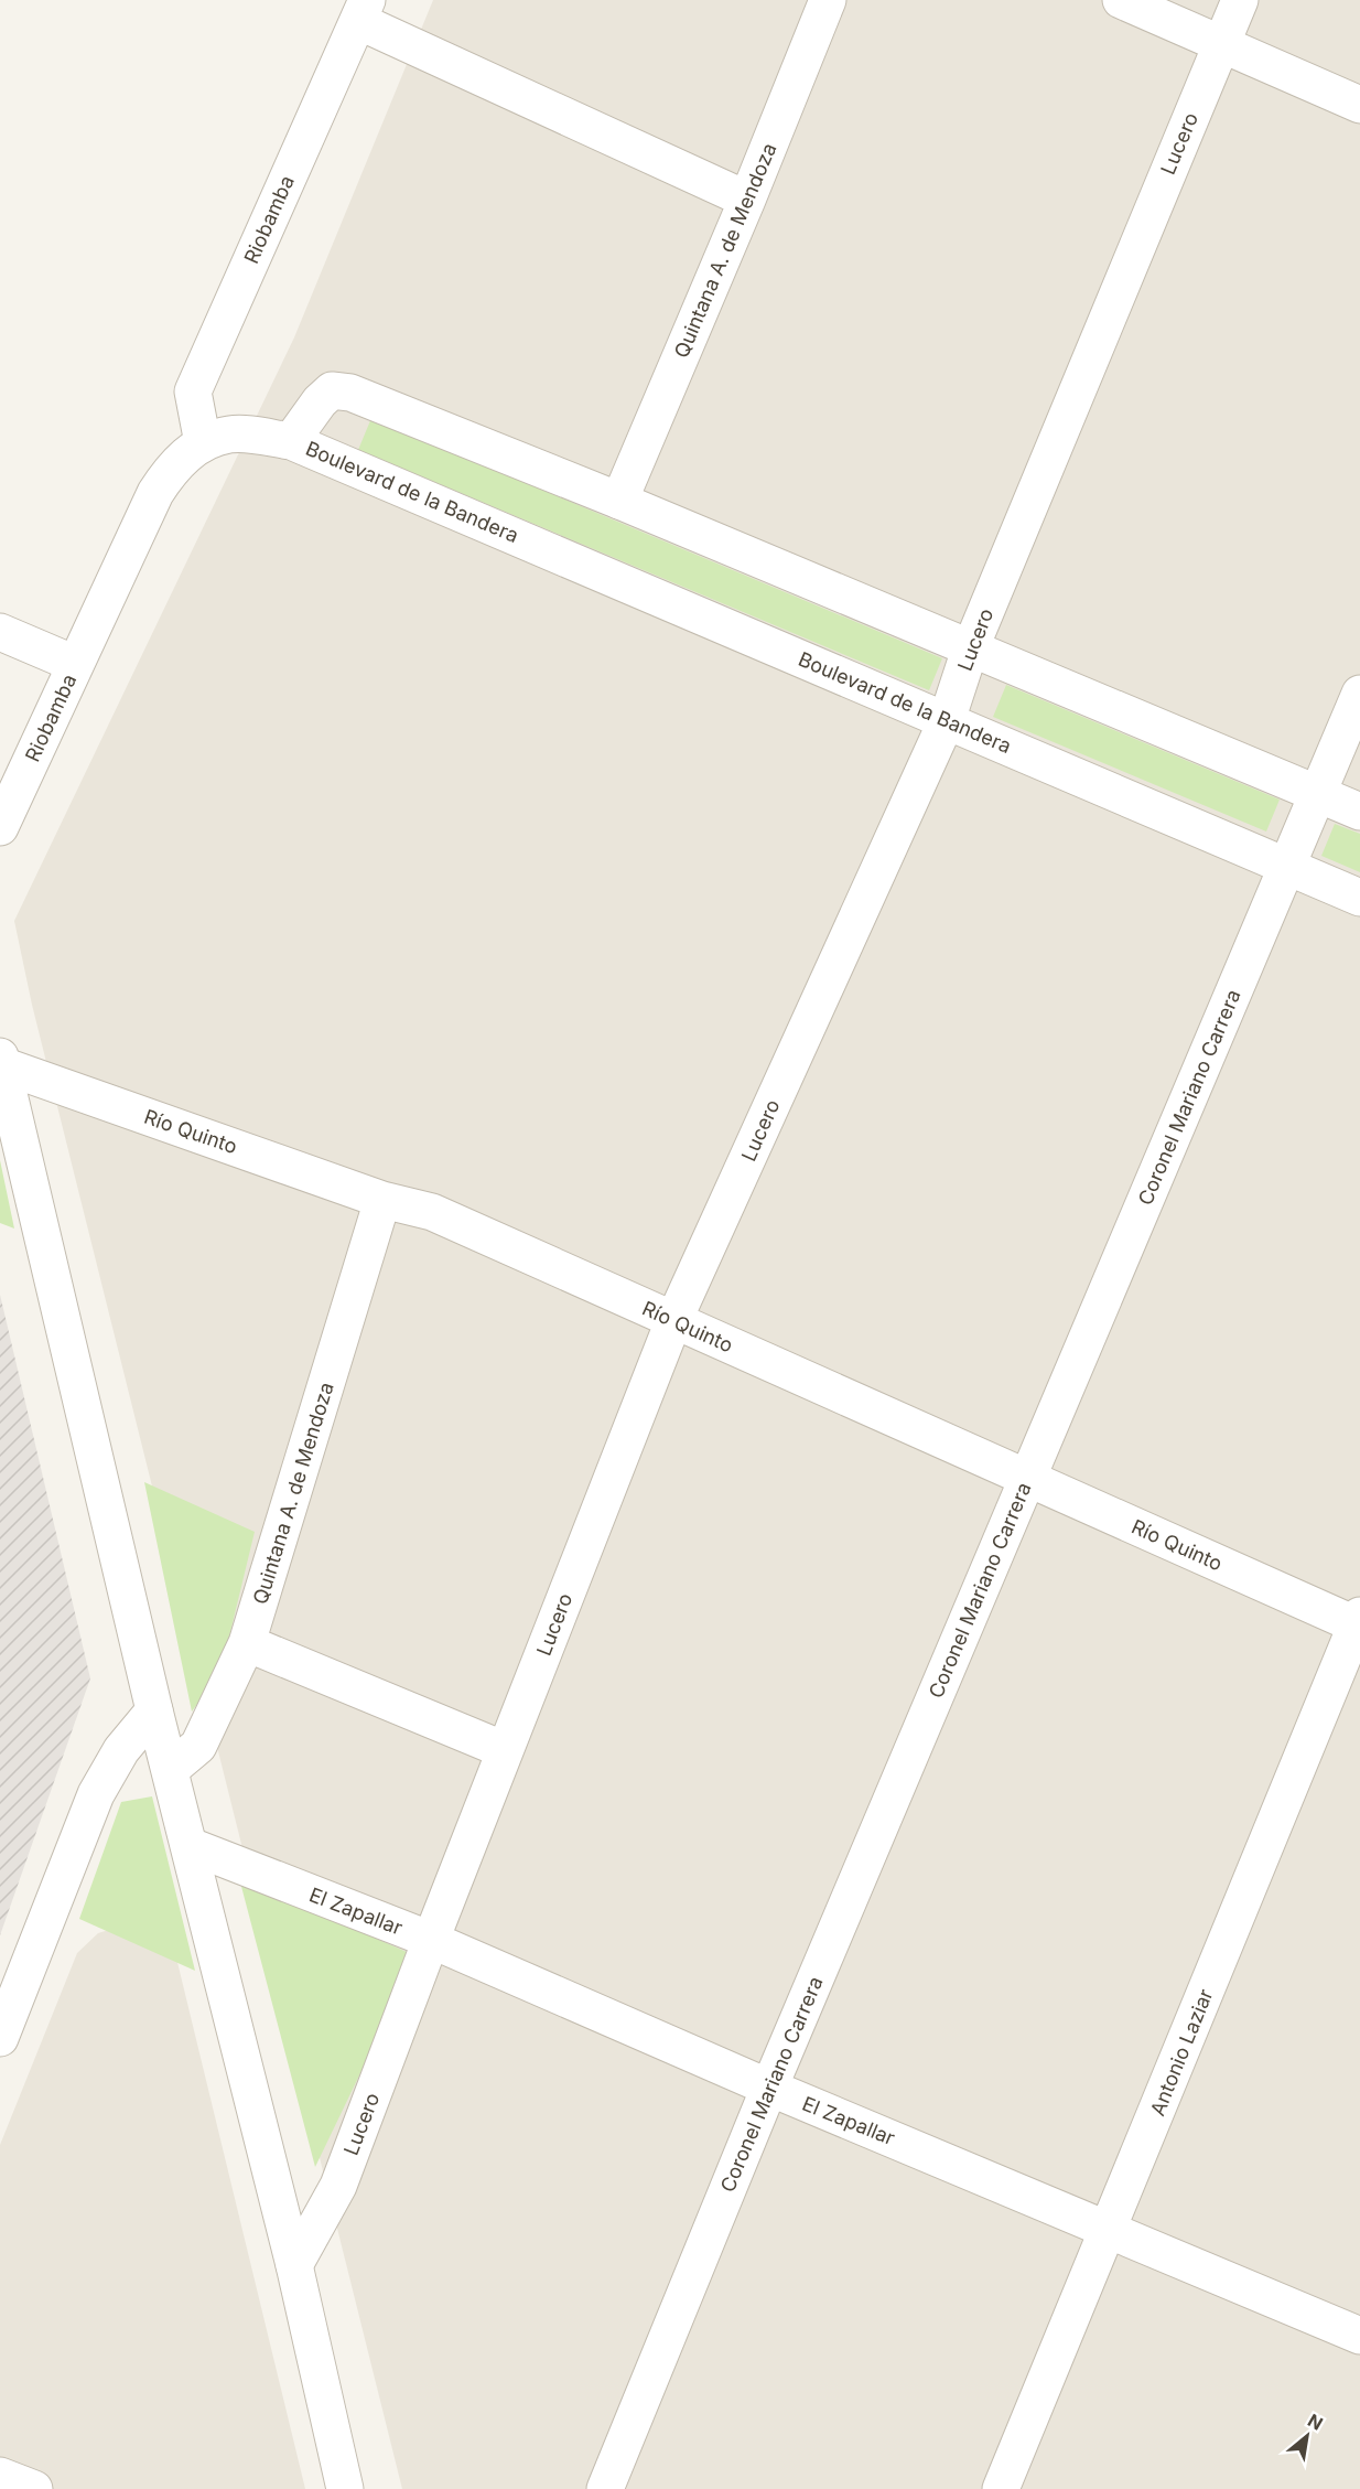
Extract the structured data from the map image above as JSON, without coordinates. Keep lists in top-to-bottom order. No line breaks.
{"streets":{"street":["Lucero","Riobamba","Quintana A. de Mendoza","Boulevard de la Bandera","Coronel Mariano Carrera","Río Quinto","El Zapallar","Antonio Laziar"]},"crossings":[["Lucero","Boulevard de la Bandera"],["Lucero","Río Quinto"],["Lucero","El Zapallar"],["Riobamba","Boulevard de la Bandera"],["Quintana A. de Mendoza","Boulevard de la Bandera"],["Quintana A. de Mendoza","Río Quinto"],["Boulevard de la Bandera","Coronel Mariano Carrera"],["Coronel Mariano Carrera","Río Quinto"],["Coronel Mariano Carrera","El Zapallar"],["Río Quinto","Antonio Laziar"],["El Zapallar","Antonio Laziar"]],"north":"top right"}
